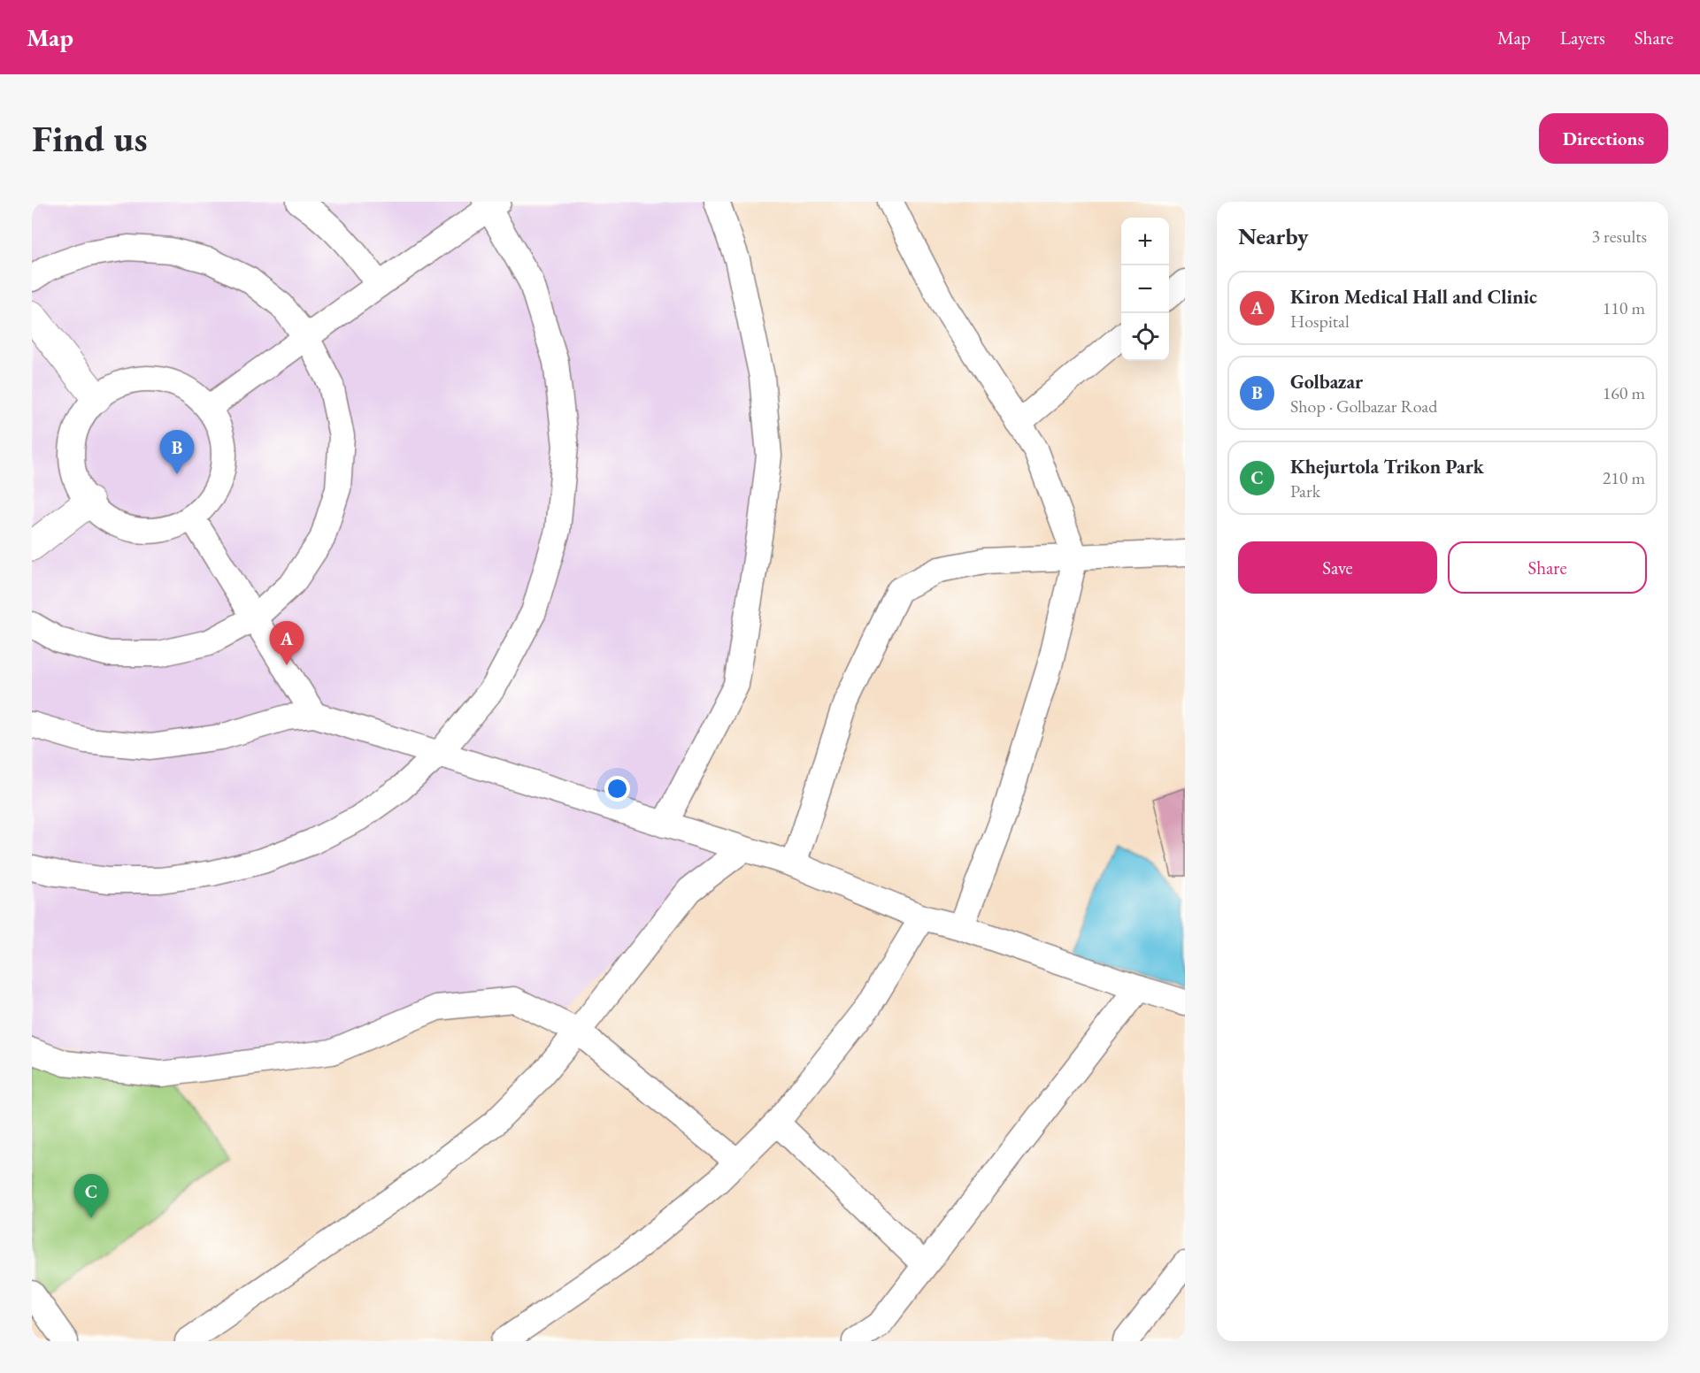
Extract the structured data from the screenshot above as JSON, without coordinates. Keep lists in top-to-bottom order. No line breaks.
{"page":{"header":"Map","nav":["Map","Layers","Share"],"buttons":["Directions",["Save","Share"]],"title":"Find us","heading":["Nearby","3 results"],"map_buttons":["+","−"],"list":[{"mark":"A","name":"Kiron Medical Hall and Clinic","note":"Hospital","value":"110 m"},{"mark":"B","name":"Golbazar","note":"Shop · Golbazar Road","value":"160 m"},{"mark":"C","name":"Khejurtola Trikon Park","note":"Park","value":"210 m"}],"pins":["B","A","C"]}}
